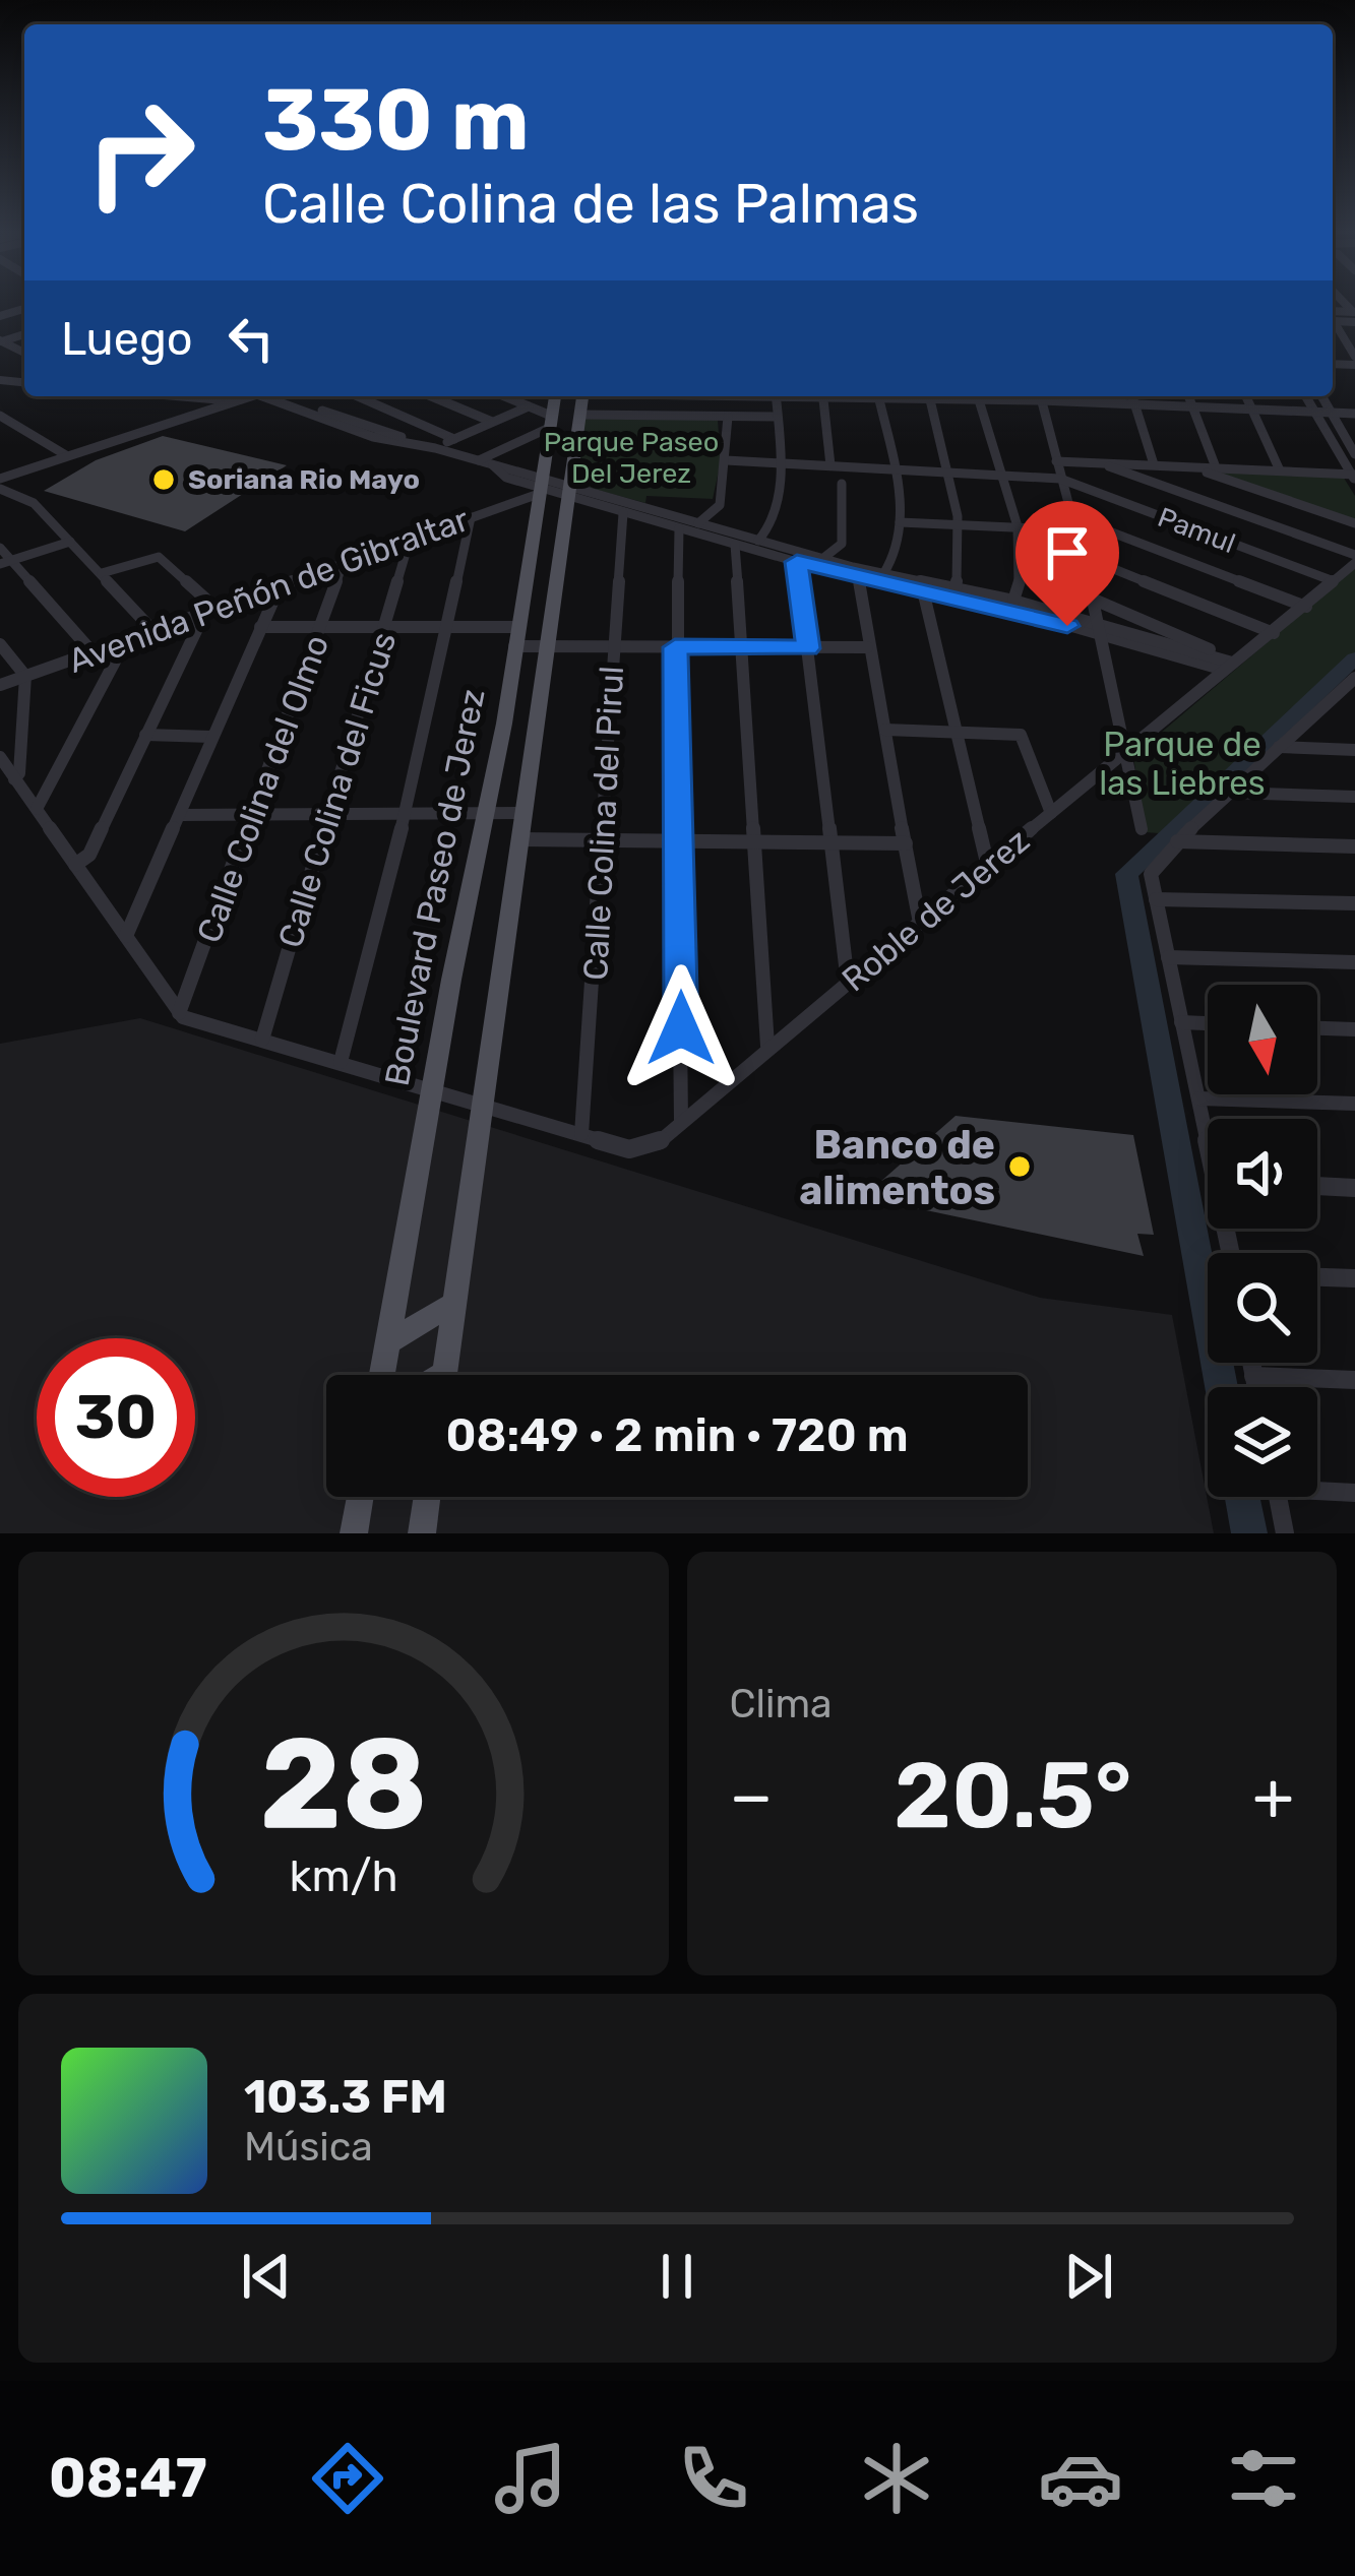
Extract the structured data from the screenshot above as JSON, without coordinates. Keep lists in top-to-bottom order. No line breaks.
{"streets":{"main road":["Boulevard Paseo de Jerez"],"street":["Pamul","Avenida Peñón de Gibraltar","Calle Colina del Olmo","Calle Colina del Ficus","Calle Colina del Pirul","Roble de Jerez"]},"crossings":[["Pamul","Roble de Jerez"],["Avenida Peñón de Gibraltar","Calle Colina del Olmo"],["Avenida Peñón de Gibraltar","Calle Colina del Ficus"],["Avenida Peñón de Gibraltar","Boulevard Paseo de Jerez"],["Calle Colina del Olmo","Roble de Jerez"],["Calle Colina del Ficus","Roble de Jerez"],["Calle Colina del Pirul","Roble de Jerez"],["Boulevard Paseo de Jerez","Roble de Jerez"]],"parks":["Parque Paseo Del Jerez","Parque de las Liebres"],"places":["Soriana Rio Mayo","Banco de alimentos"],"north":"bottom","page":{"turn":["330 m","Calle Colina de las Palmas"],"then":"Luego","limit":"30","trip":"08:49 · 2 min · 720 m","tile":"Clima","heat":["−","20.5°","+"],"song":["103.3 FM","Música"],"tabs":"08:47","gauge":["28","km/h"]}}
